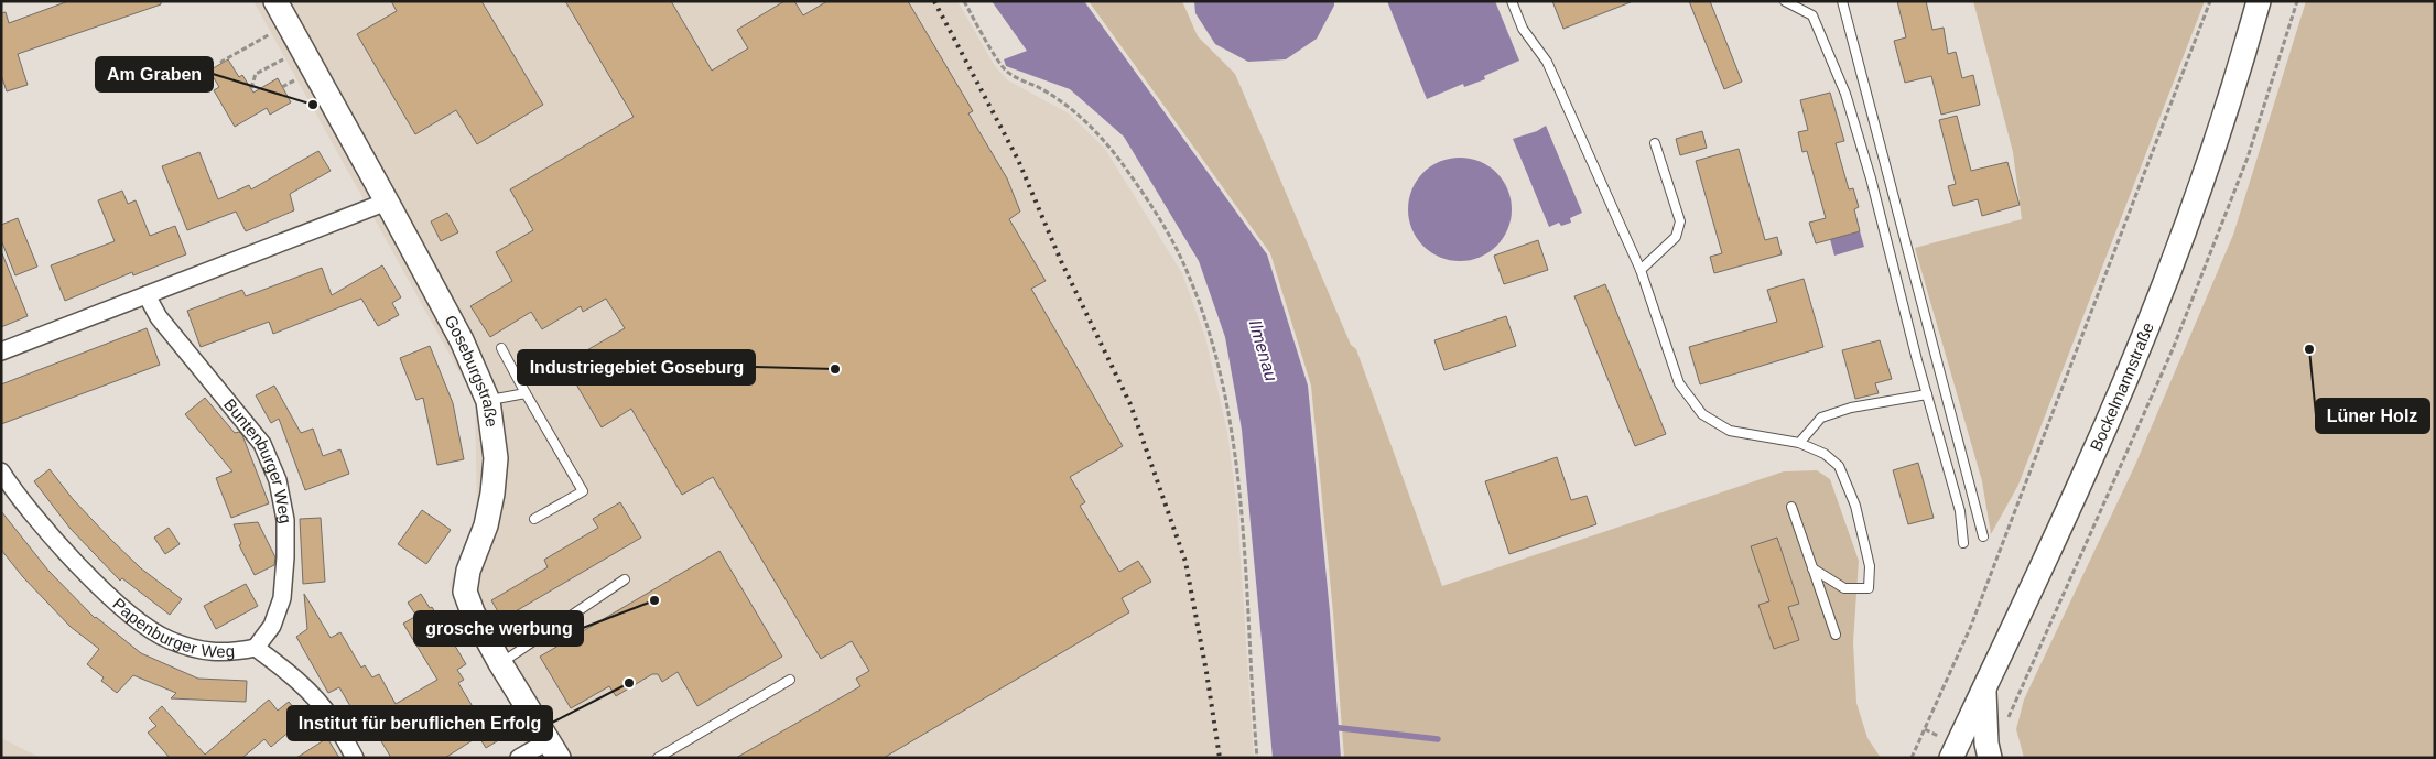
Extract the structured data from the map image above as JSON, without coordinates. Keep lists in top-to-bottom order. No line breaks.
{"streets":{"street":["Goseburgstraße","Bockelmannstraße","Buntenburger Weg","Papenburger Weg"]},"crossings":[["Buntenburger Weg","Papenburger Weg"]],"water":["Ilmenau"],"places":["Am Graben","Lüner Holz","Industriegebiet Goseburg","grosche werbung","Institut für beruflichen Erfolg"]}
